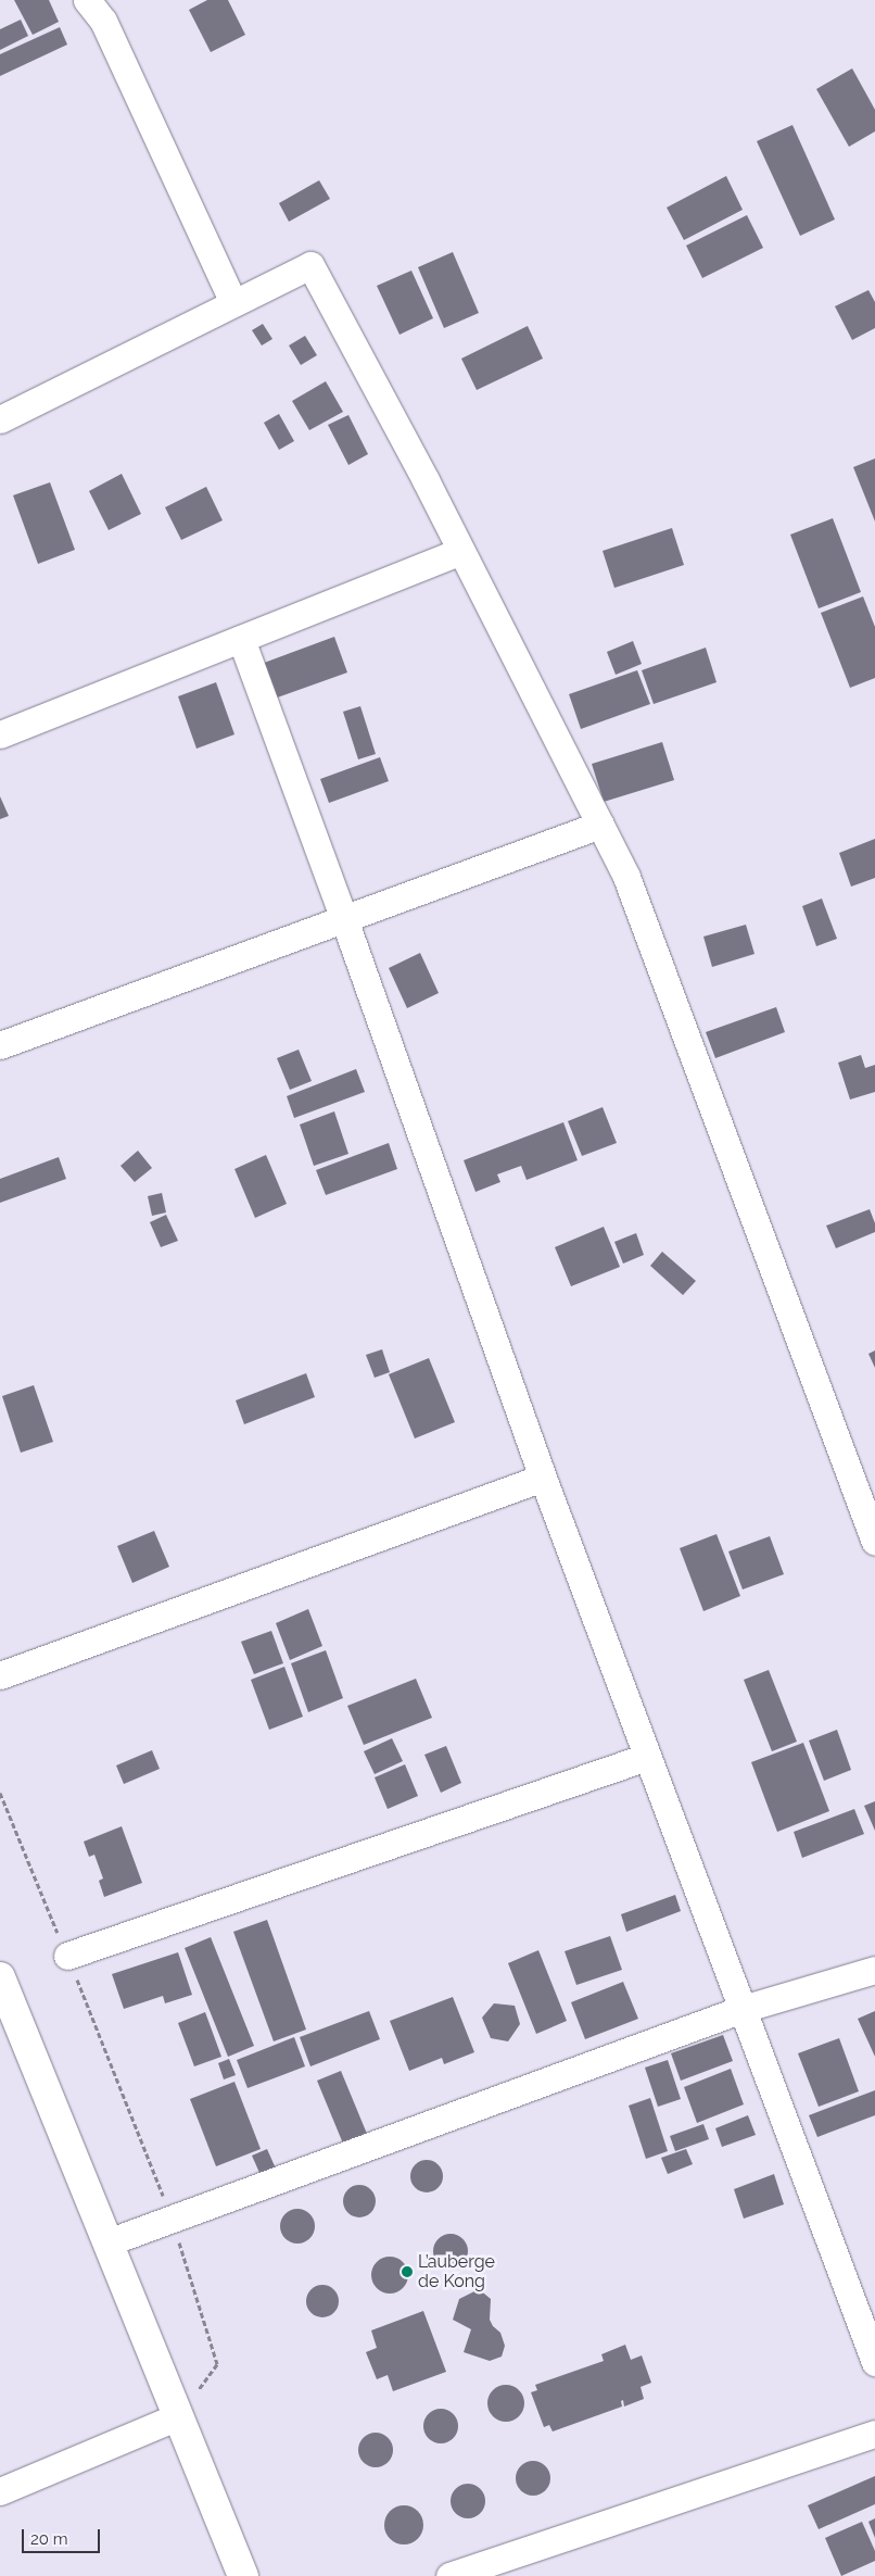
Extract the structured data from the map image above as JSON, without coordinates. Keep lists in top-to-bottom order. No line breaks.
{"places":["L’auberge de Kong"],"scale_bar":"20 m"}
